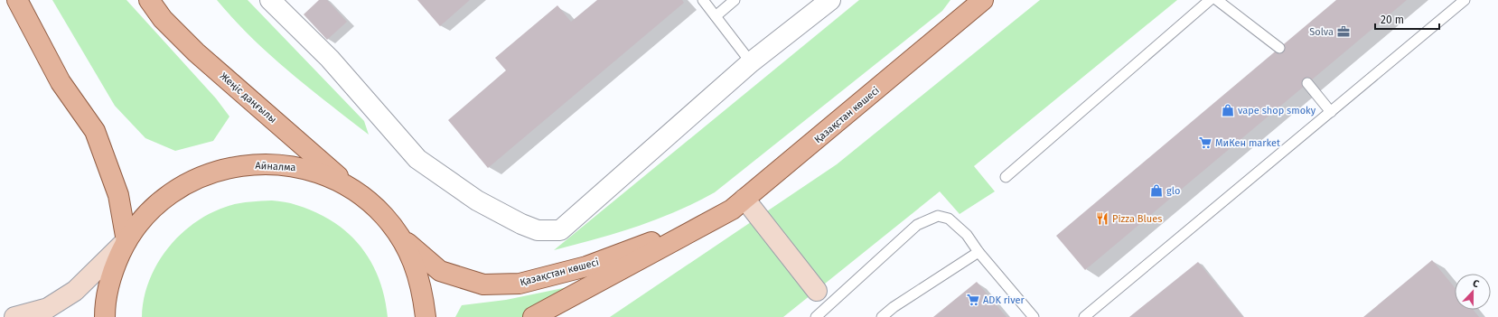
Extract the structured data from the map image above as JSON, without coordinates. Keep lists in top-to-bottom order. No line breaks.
{"streets":{"main road":["Жеңіс даңғылы","Қазақстан көшесі","Айналма"]},"crossings":[["Жеңіс даңғылы","Айналма"],["Қазақстан көшесі","Айналма"]],"places":{"office":["Solva"],"shop":["vape shop smoky","glo"],"supermarket":["МиКен market","ADK river"],"restaurant":["Pizza Blues"]},"scale_bar":"20 m","north":"top"}
